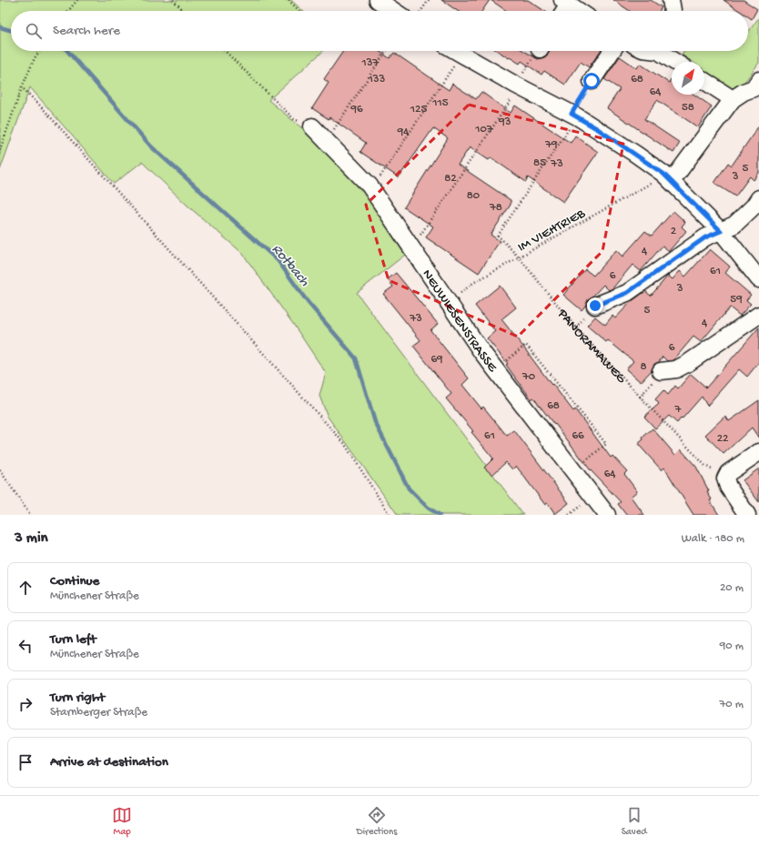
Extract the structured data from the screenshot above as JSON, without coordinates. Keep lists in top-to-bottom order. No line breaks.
{"streets":{"street":["NEUWIESENSTRASSE"],"path":["IM VIEHTRIEB","PANORAMAWEG"]},"crossings":[["IM VIEHTRIEB","NEUWIESENSTRASSE"],["IM VIEHTRIEB","PANORAMAWEG"]],"water":["Rotbach"],"house_numbers":["137","133","68","64","115","58","96","125","93","107","94","79","85","73","5","3","82","80","78","2","4","61","6","3","59","5","73","4","6","69","8","70","68","7","61","66","22","64"],"north":"top right","page":{"search":"Search here","heading":["3 min","Walk · 180 m"],"list":[["Continue","Münchener Straße","20 m"],["Turn left","Münchener Straße","90 m"],["Turn right","Starnberger Straße","70 m"],"Arrive at destination"],"nav":["Map","Directions","Saved"]}}
